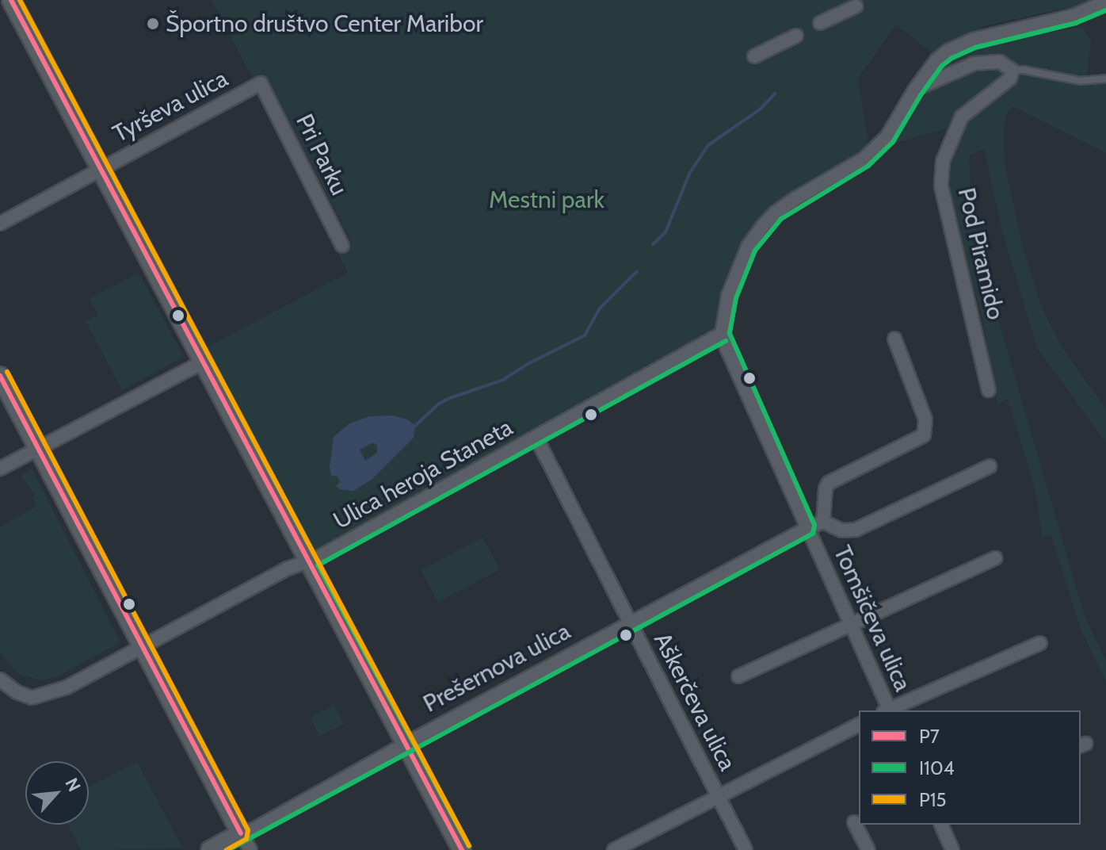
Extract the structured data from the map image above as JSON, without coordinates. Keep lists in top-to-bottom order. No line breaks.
{"streets":{"street":["Tyrševa ulica","Pri Parku","Pod Piramido","Ulica heroja Staneta","Tomšičeva ulica","Prešernova ulica","Aškerčeva ulica"]},"crossings":[["Tyrševa ulica","Pri Parku"],["Ulica heroja Staneta","Tomšičeva ulica"],["Ulica heroja Staneta","Aškerčeva ulica"],["Tomšičeva ulica","Prešernova ulica"],["Prešernova ulica","Aškerčeva ulica"]],"parks":["Mestni park"],"places":["Športno društvo Center Maribor"],"lines":["transit line P7","transit line P15","transit line I104"],"legend":["P7","I104","P15"],"north":"top right"}
